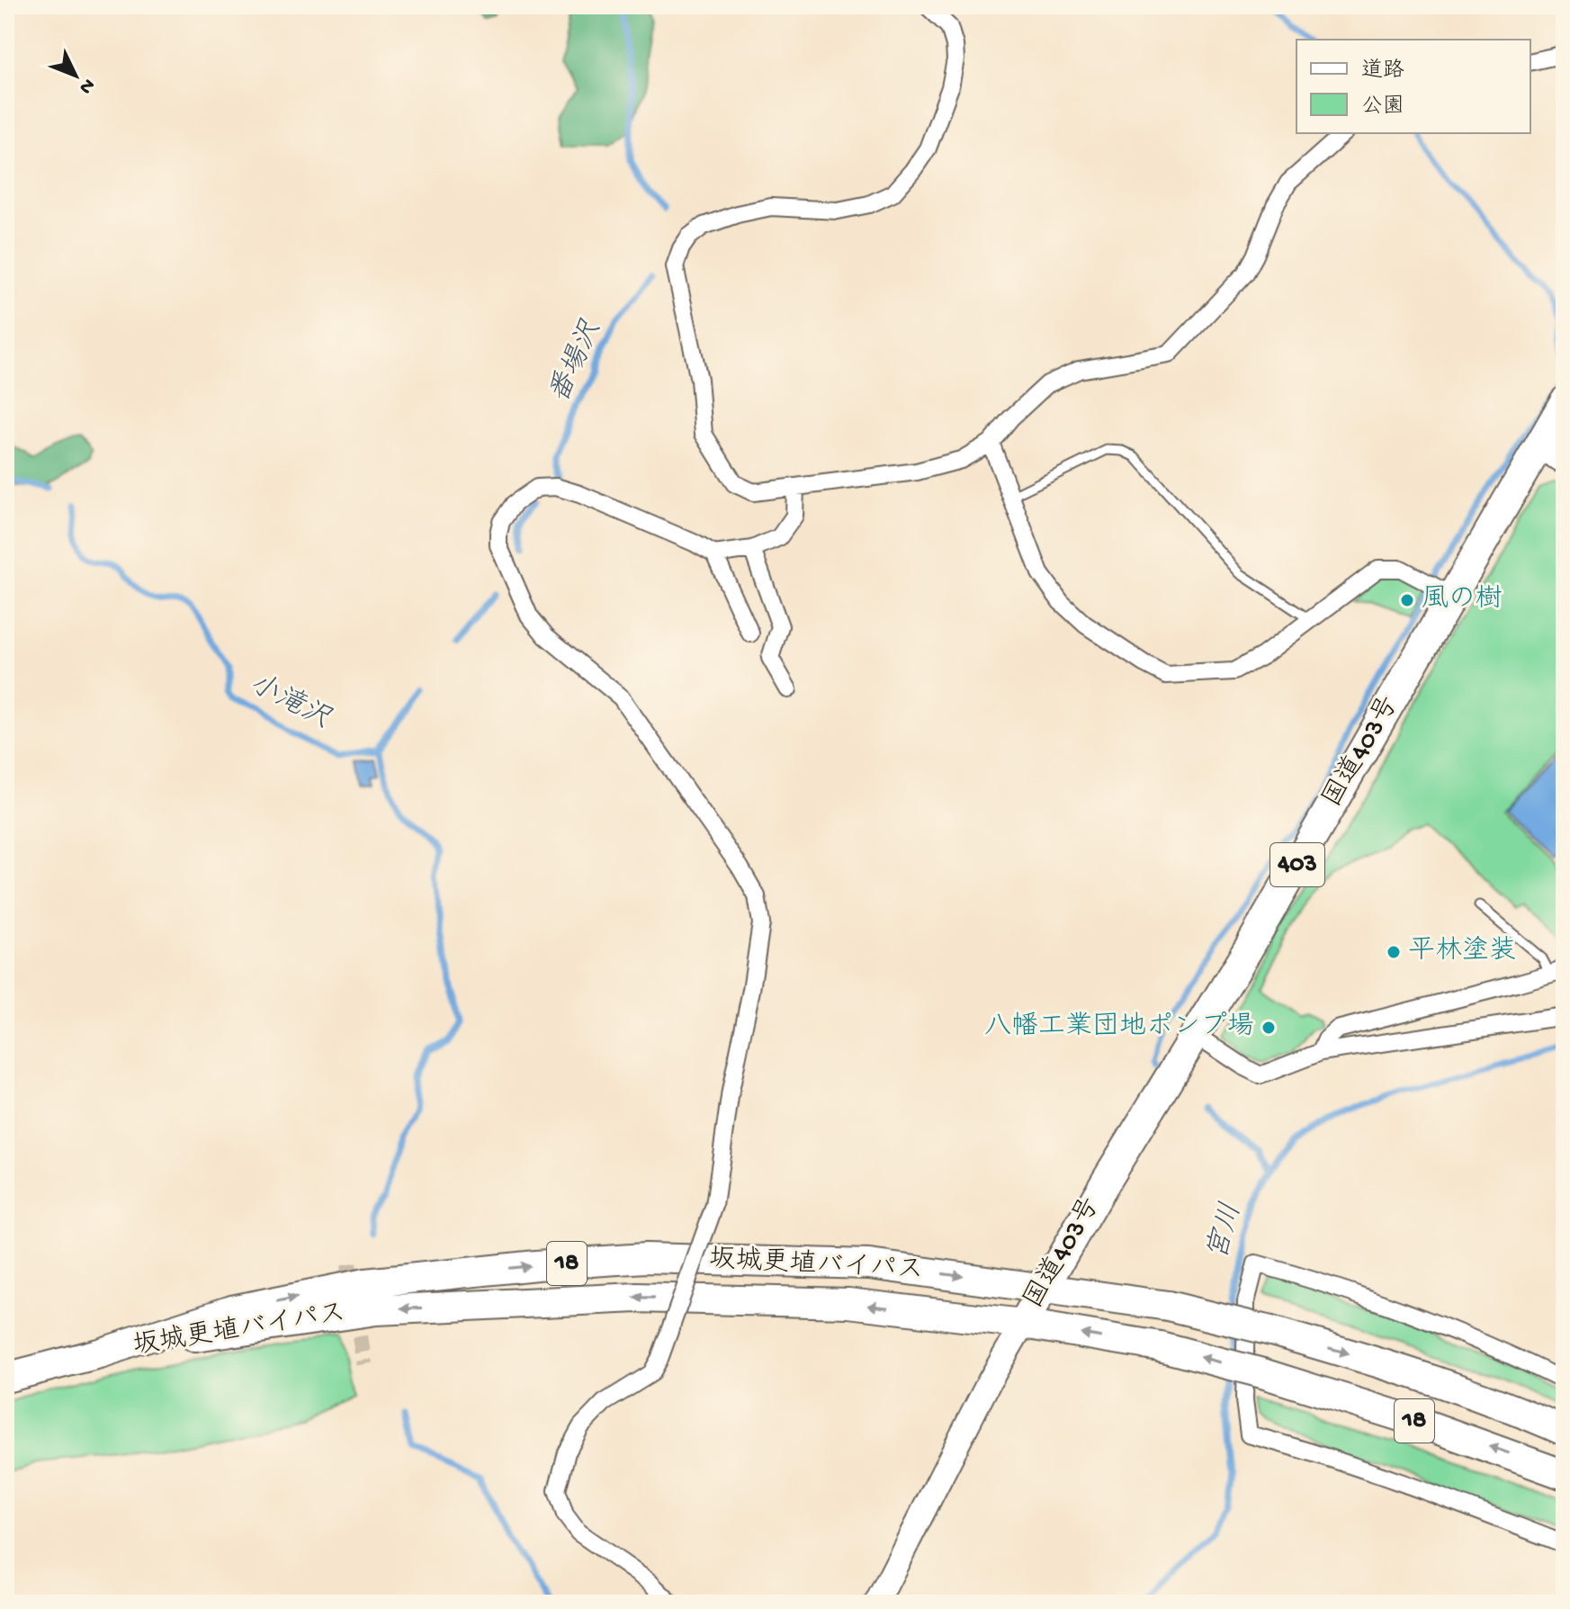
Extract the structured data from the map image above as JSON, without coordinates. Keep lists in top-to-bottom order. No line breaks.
{"streets":{"highway":["国道403号","403","18","坂城更埴バイパス"]},"crossings":[["国道403号","坂城更埴バイパス"]],"water":["番場沢","小滝沢","宮川"],"places":["風の樹","平林塗装","八幡工業団地ポンプ場"],"legend":["道路","公園"],"north":"bottom right"}
